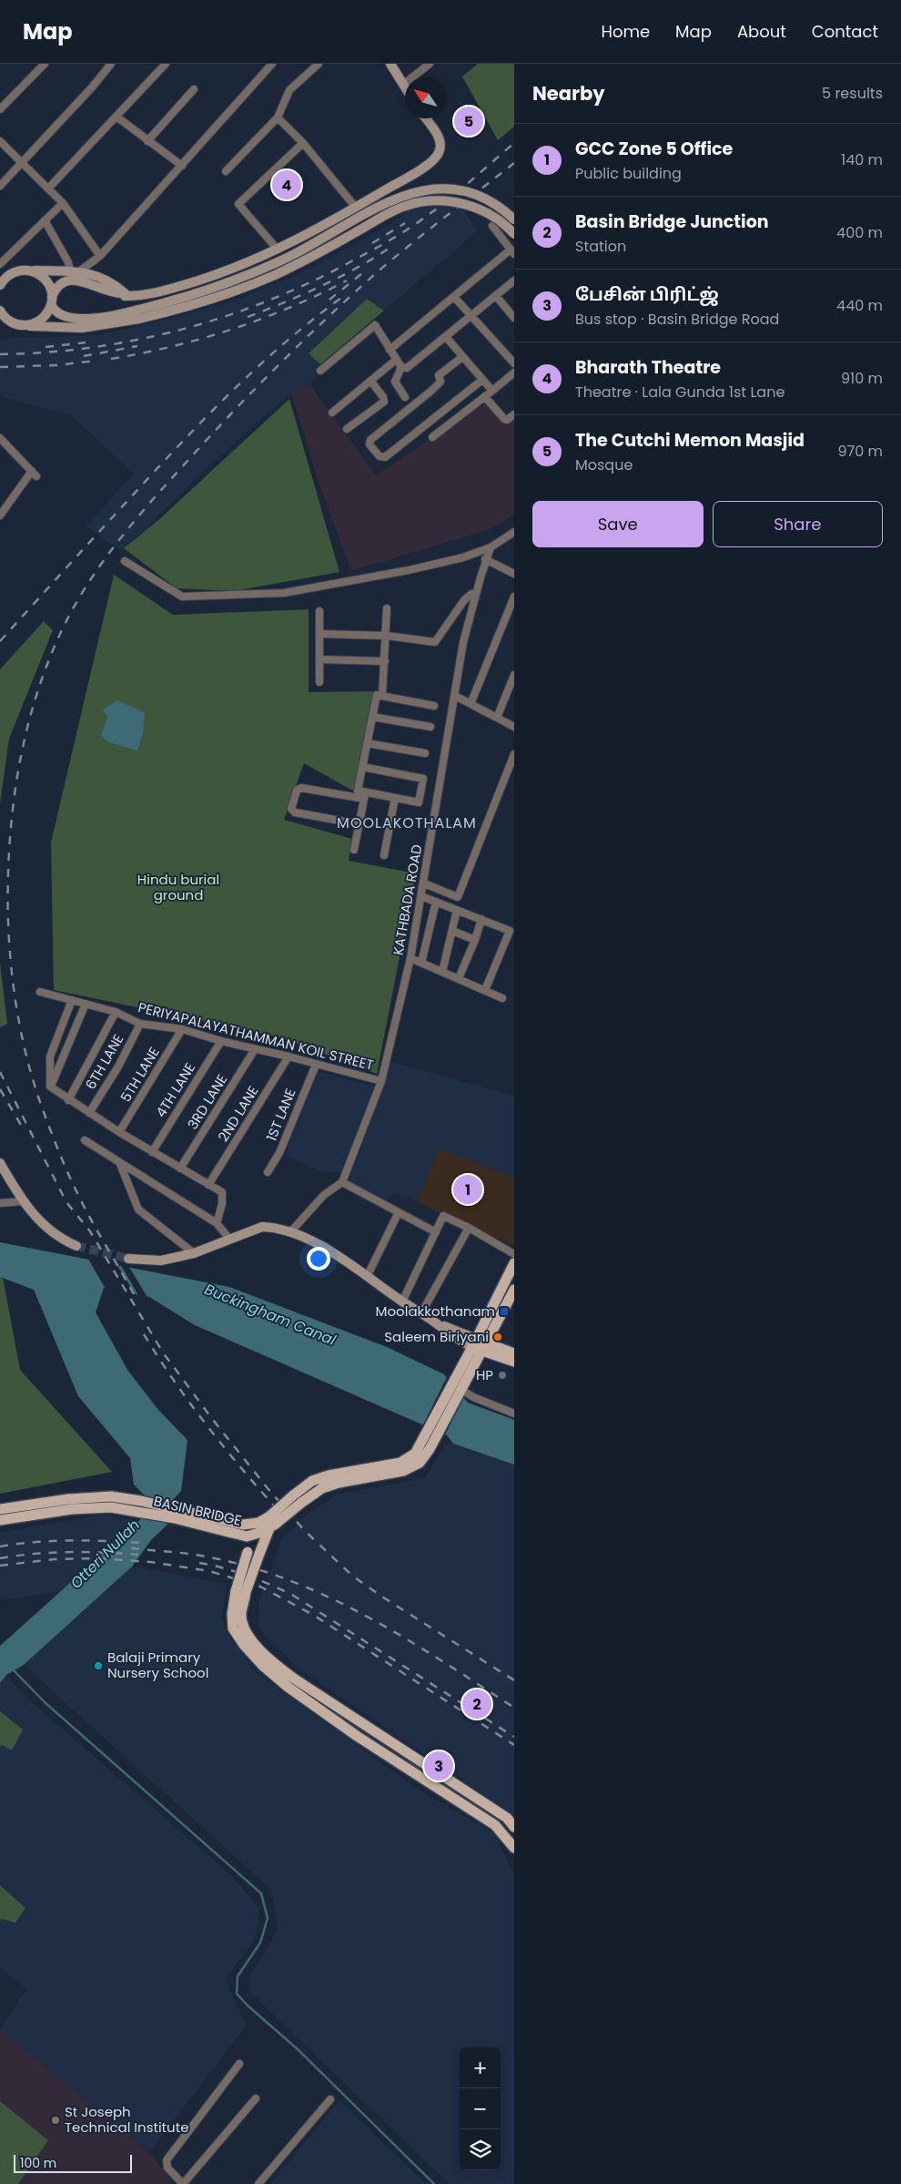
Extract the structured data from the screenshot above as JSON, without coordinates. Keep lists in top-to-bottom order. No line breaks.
{"streets":{"main road":["BASIN BRIDGE"],"street":["KATHBADA ROAD","PERIYAPALAYATHAMMAN KOIL STREET","6TH LANE","5TH LANE","4TH LANE","3RD LANE","2ND LANE","1ST LANE"]},"crossings":[["KATHBADA ROAD","PERIYAPALAYATHAMMAN KOIL STREET"],["PERIYAPALAYATHAMMAN KOIL STREET","6TH LANE"],["PERIYAPALAYATHAMMAN KOIL STREET","5TH LANE"],["PERIYAPALAYATHAMMAN KOIL STREET","4TH LANE"],["PERIYAPALAYATHAMMAN KOIL STREET","3RD LANE"],["PERIYAPALAYATHAMMAN KOIL STREET","2ND LANE"],["PERIYAPALAYATHAMMAN KOIL STREET","1ST LANE"]],"districts":["MOOLAKOTHALAM"],"water":["Buckingham Canal","Otteri Nullah"],"parks":["Hindu burial ground"],"places":{"transit":["Moolakkothanam"],"other":["Saleem Biriyani","HP","Balaji Primary Nursery School","St Joseph Technical Institute"]},"scale_bar":"100 m","north":"top left","page":{"header":"Map","nav":["Home","Map","About","Contact"],"heading":["Nearby","5 results"],"pins":["5","4","1","2","3"],"list":[{"mark":"1","name":"GCC Zone 5 Office","note":"Public building","value":"140 m"},{"mark":"2","name":"Basin Bridge Junction","note":"Station","value":"400 m"},{"mark":"3","name":"பேசின் பிரிட்ஜ்","note":"Bus stop · Basin Bridge Road","value":"440 m"},{"mark":"4","name":"Bharath Theatre","note":"Theatre · Lala Gunda 1st Lane","value":"910 m"},{"mark":"5","name":"The Cutchi Memon Masjid","note":"Mosque","value":"970 m"}],"buttons":["Save","Share"],"map_buttons":["+","−"],"scale":"100 m"}}
